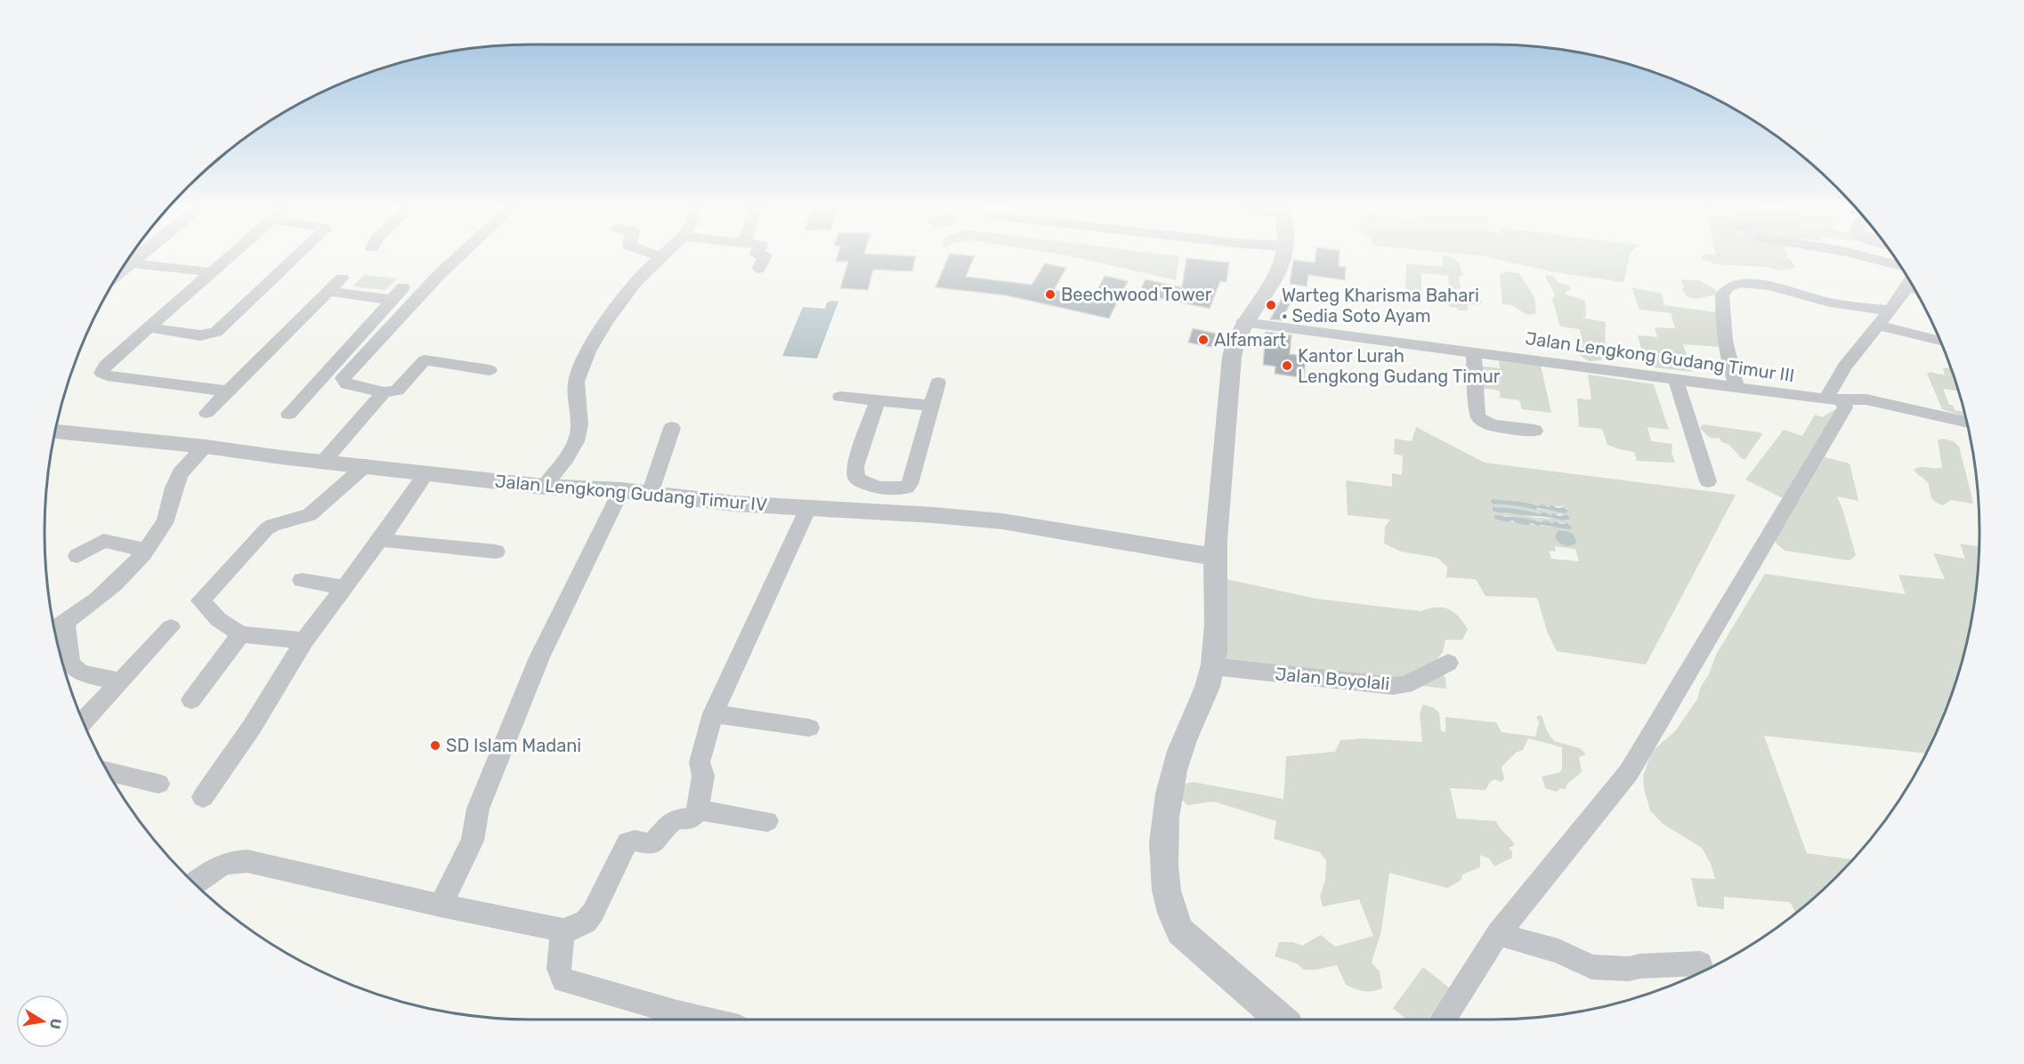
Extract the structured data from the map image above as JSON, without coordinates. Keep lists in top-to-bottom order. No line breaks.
{"streets":{"street":["Jalan Lengkong Gudang Timur III","Jalan Lengkong Gudang Timur IV","Jalan Boyolali"]},"places":["Beechwood Tower","Warteg Kharisma Bahari · Sedia Soto Ayam","Alfamart","Kantor Lurah Lengkong Gudang Timur","SD Islam Madani"],"north":"right"}
